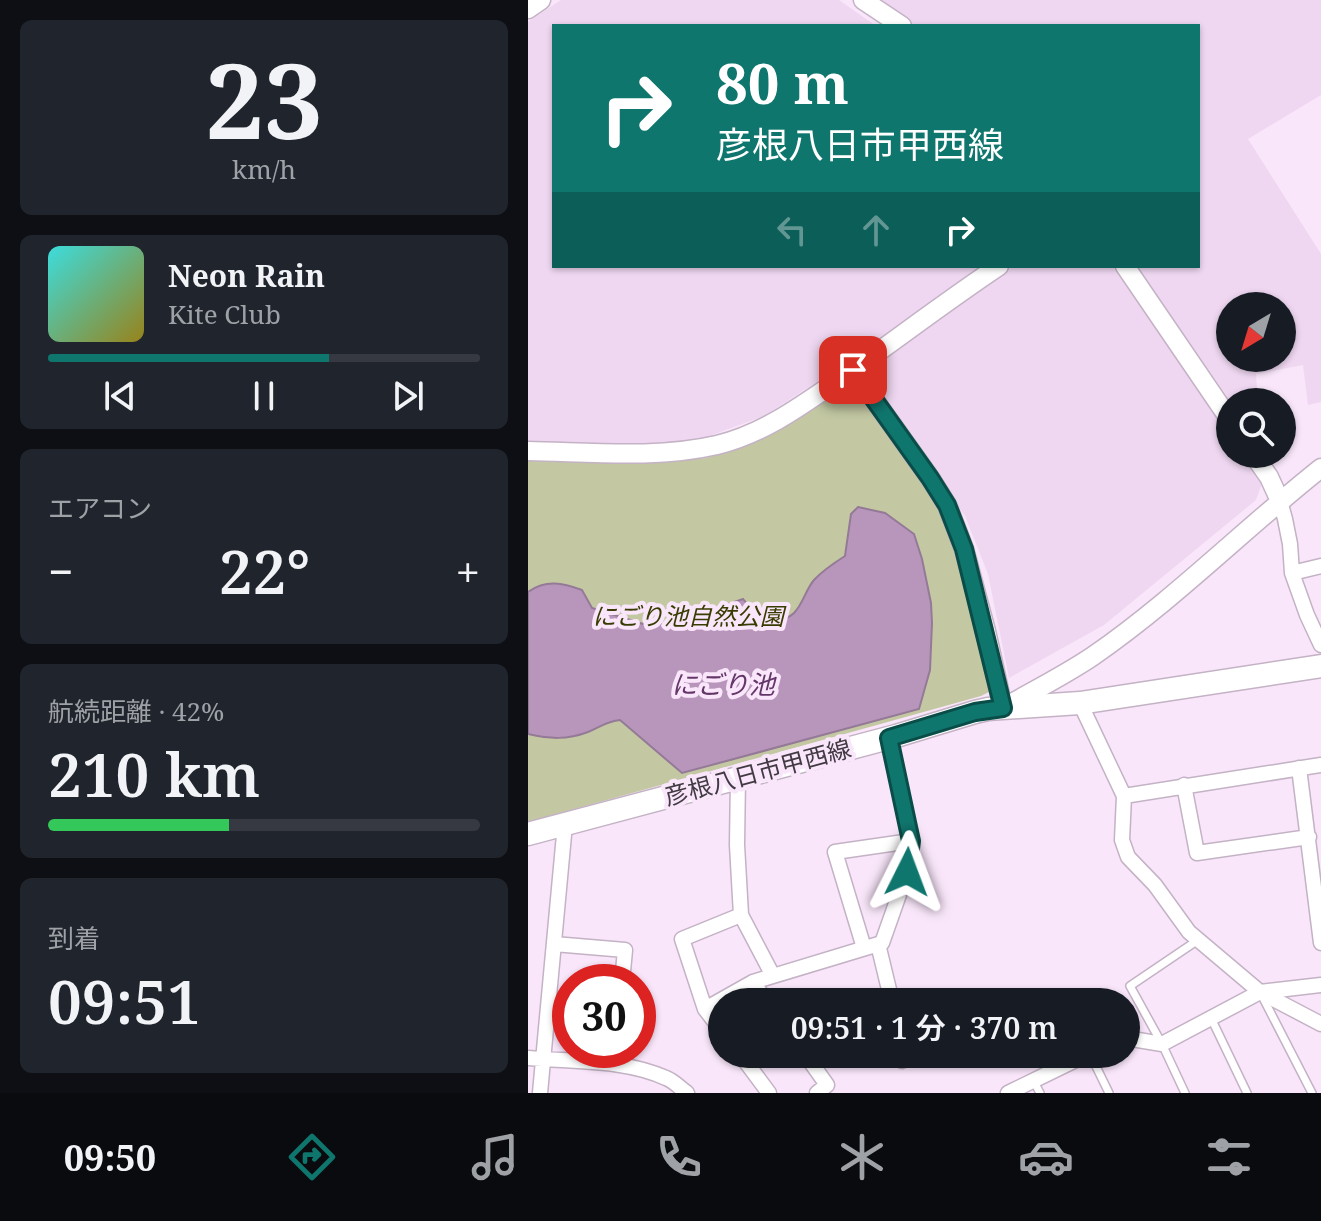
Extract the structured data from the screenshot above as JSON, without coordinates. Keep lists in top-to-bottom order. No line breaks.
{"streets":{"main road":["彦根八日市甲西線"]},"water":["にごり池"],"parks":["にごり池自然公園"],"north":"bottom left","page":{"tile":[["23","km/h"],"エアコン",["航続距離 · 42%","210 km"],["到着","09:51"]],"turn":["80 m","彦根八日市甲西線"],"song":["Neon Rain","Kite Club"],"heat":["−","22°","+"],"limit":"30","trip":"09:51 · 1 分 · 370 m","tabs":"09:50"}}
